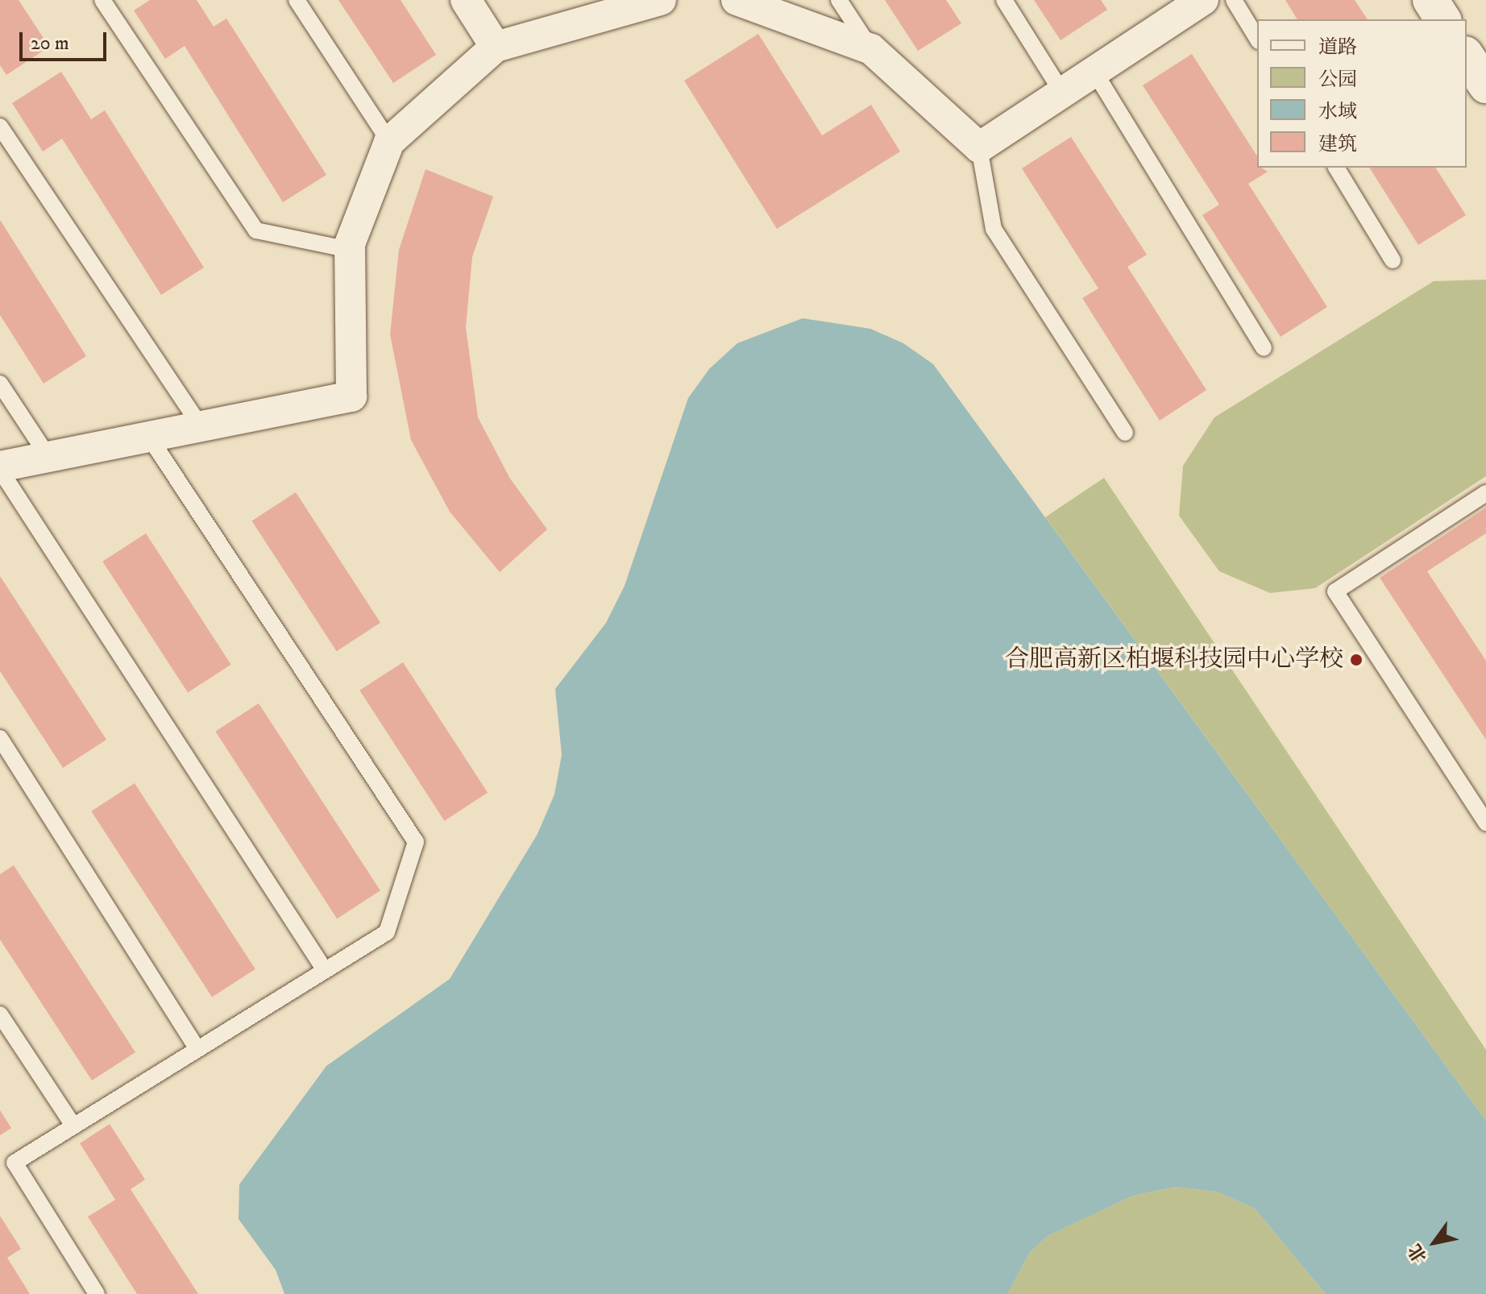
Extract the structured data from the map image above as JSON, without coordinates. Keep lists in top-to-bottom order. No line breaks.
{"places":["合肥高新区柏堰科技园中心学校"],"legend":["道路","公园","水域","建筑"],"scale_bar":"20 m","north":"bottom left"}
